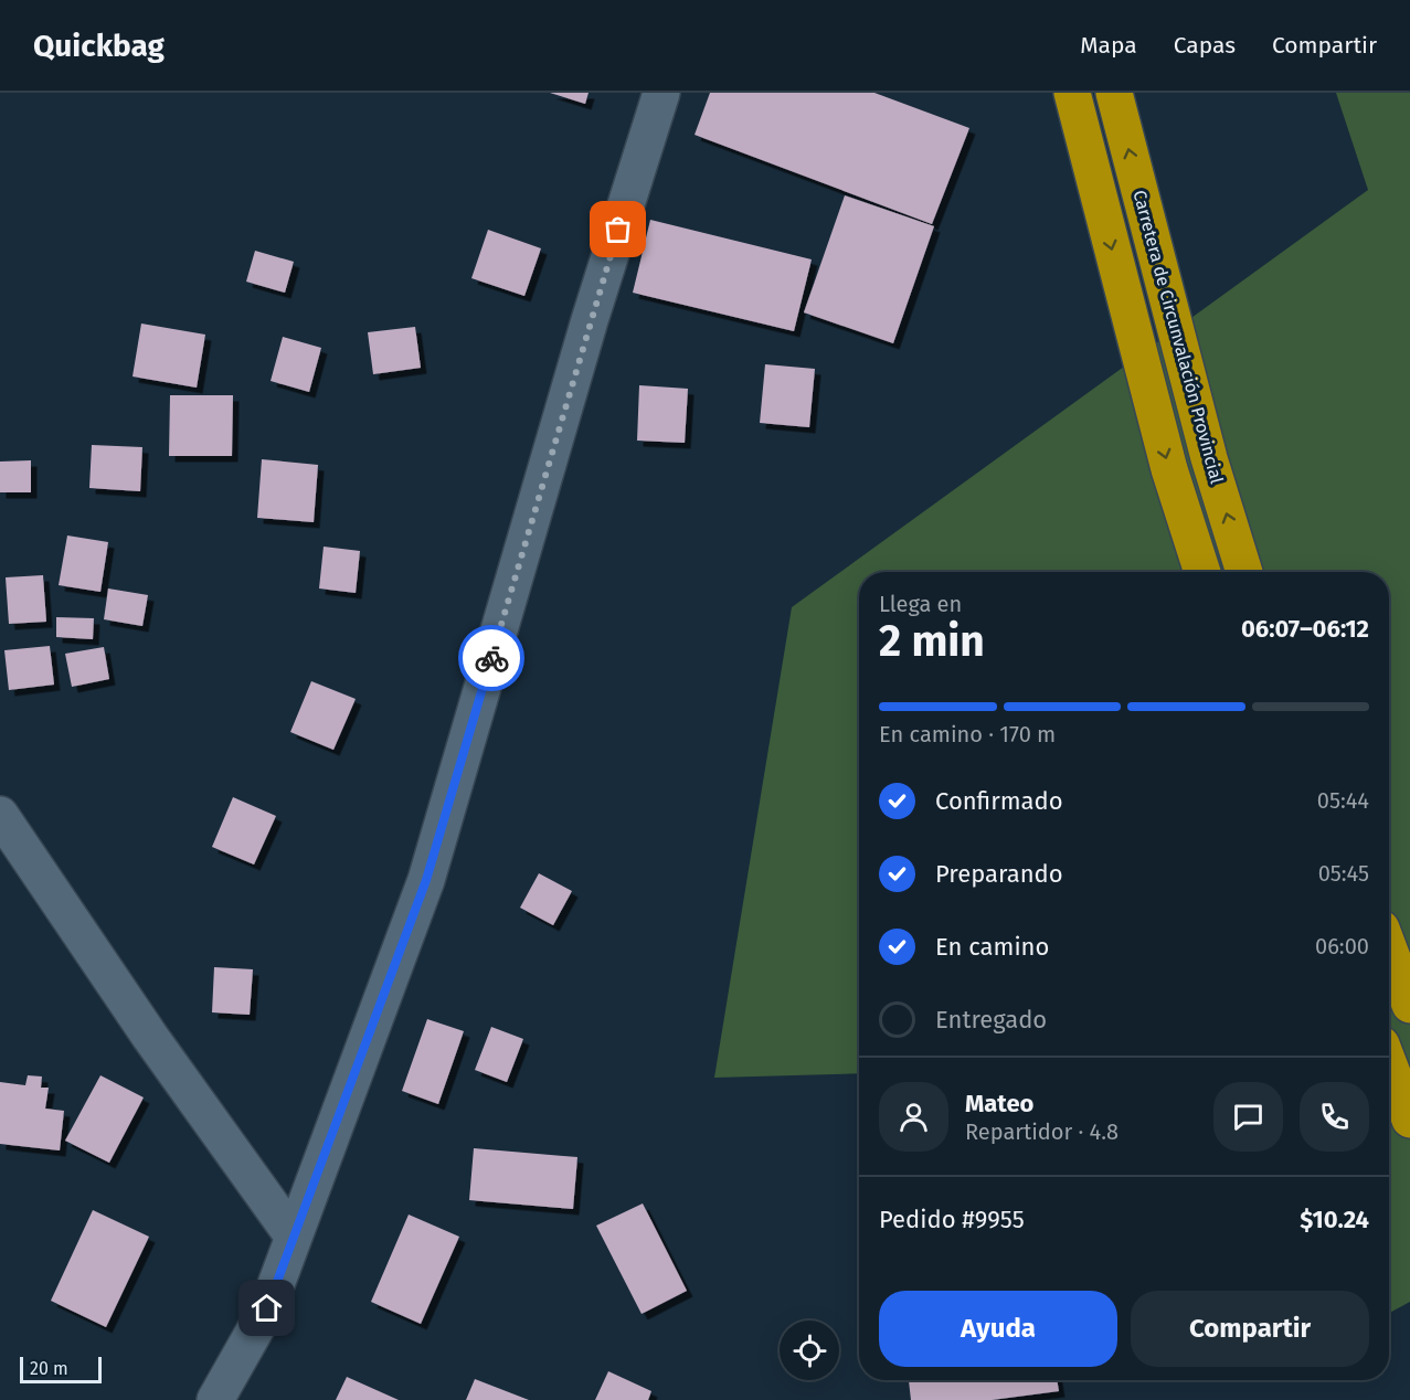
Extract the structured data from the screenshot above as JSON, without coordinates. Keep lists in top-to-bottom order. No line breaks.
{"streets":{"highway":["Carretera de Circunvalación Provincial"]},"scale_bar":"20 m","page":{"header":"Quickbag","nav":["Mapa","Capas","Compartir"],"heading":["2 min","Llega en","06:07–06:12"],"panel":["Mateo","Repartidor · 4.8","Pedido #9955","$10.24"],"bar":"En camino · 170 m","list":[["Confirmado","05:44"],["Preparando","05:45"],["En camino","06:00"],"Entregado"],"buttons":["Ayuda","Compartir"],"scale":"20 m"}}
